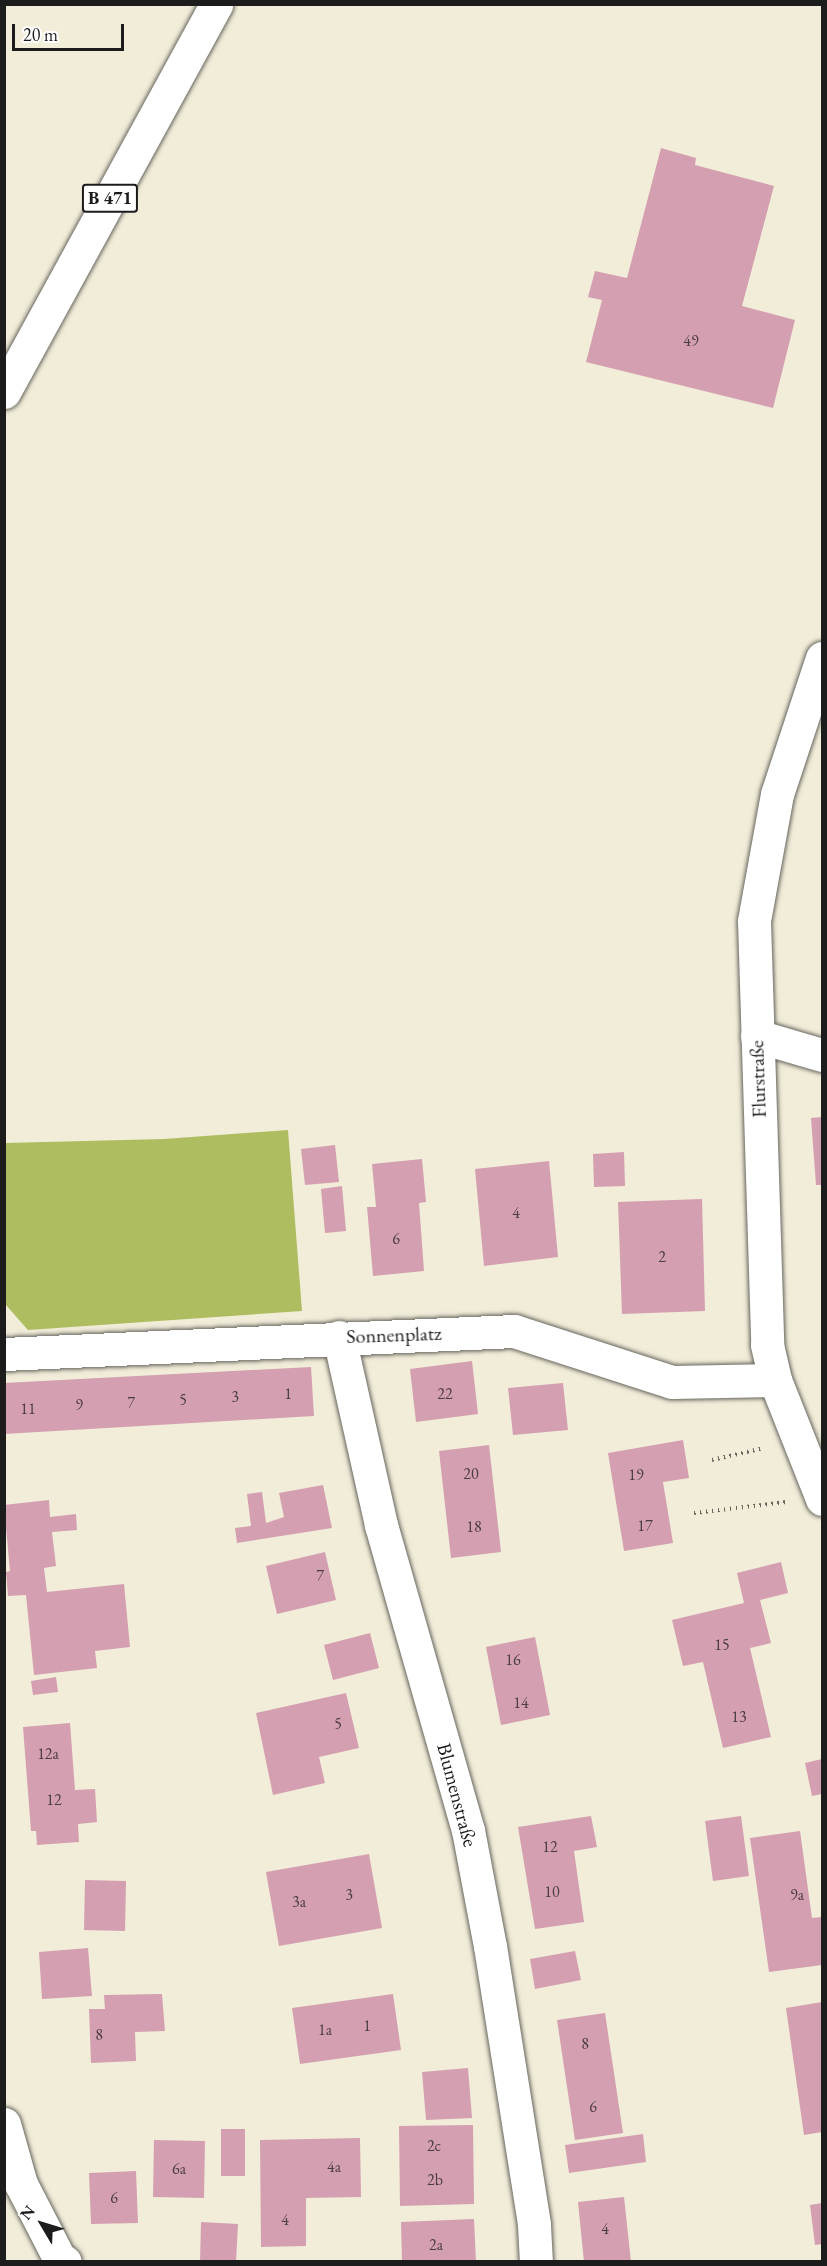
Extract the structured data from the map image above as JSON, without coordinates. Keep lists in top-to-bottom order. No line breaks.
{"streets":{"main road":["B 471","Flurstraße","Sonnenplatz","Blumenstraße"]},"crossings":[["Flurstraße","Sonnenplatz"],["Sonnenplatz","Blumenstraße"]],"house_numbers":["49","4","6","2","1","22","3","5","7","9","11","20","19","17","18","7","15","16","14","13","5","12a","12","12","10","3","9a","3a","1","1a","8","8","6","2c","4a","6a","2b","6","4","4","2a"],"scale_bar":"20 m","north":"top left"}
